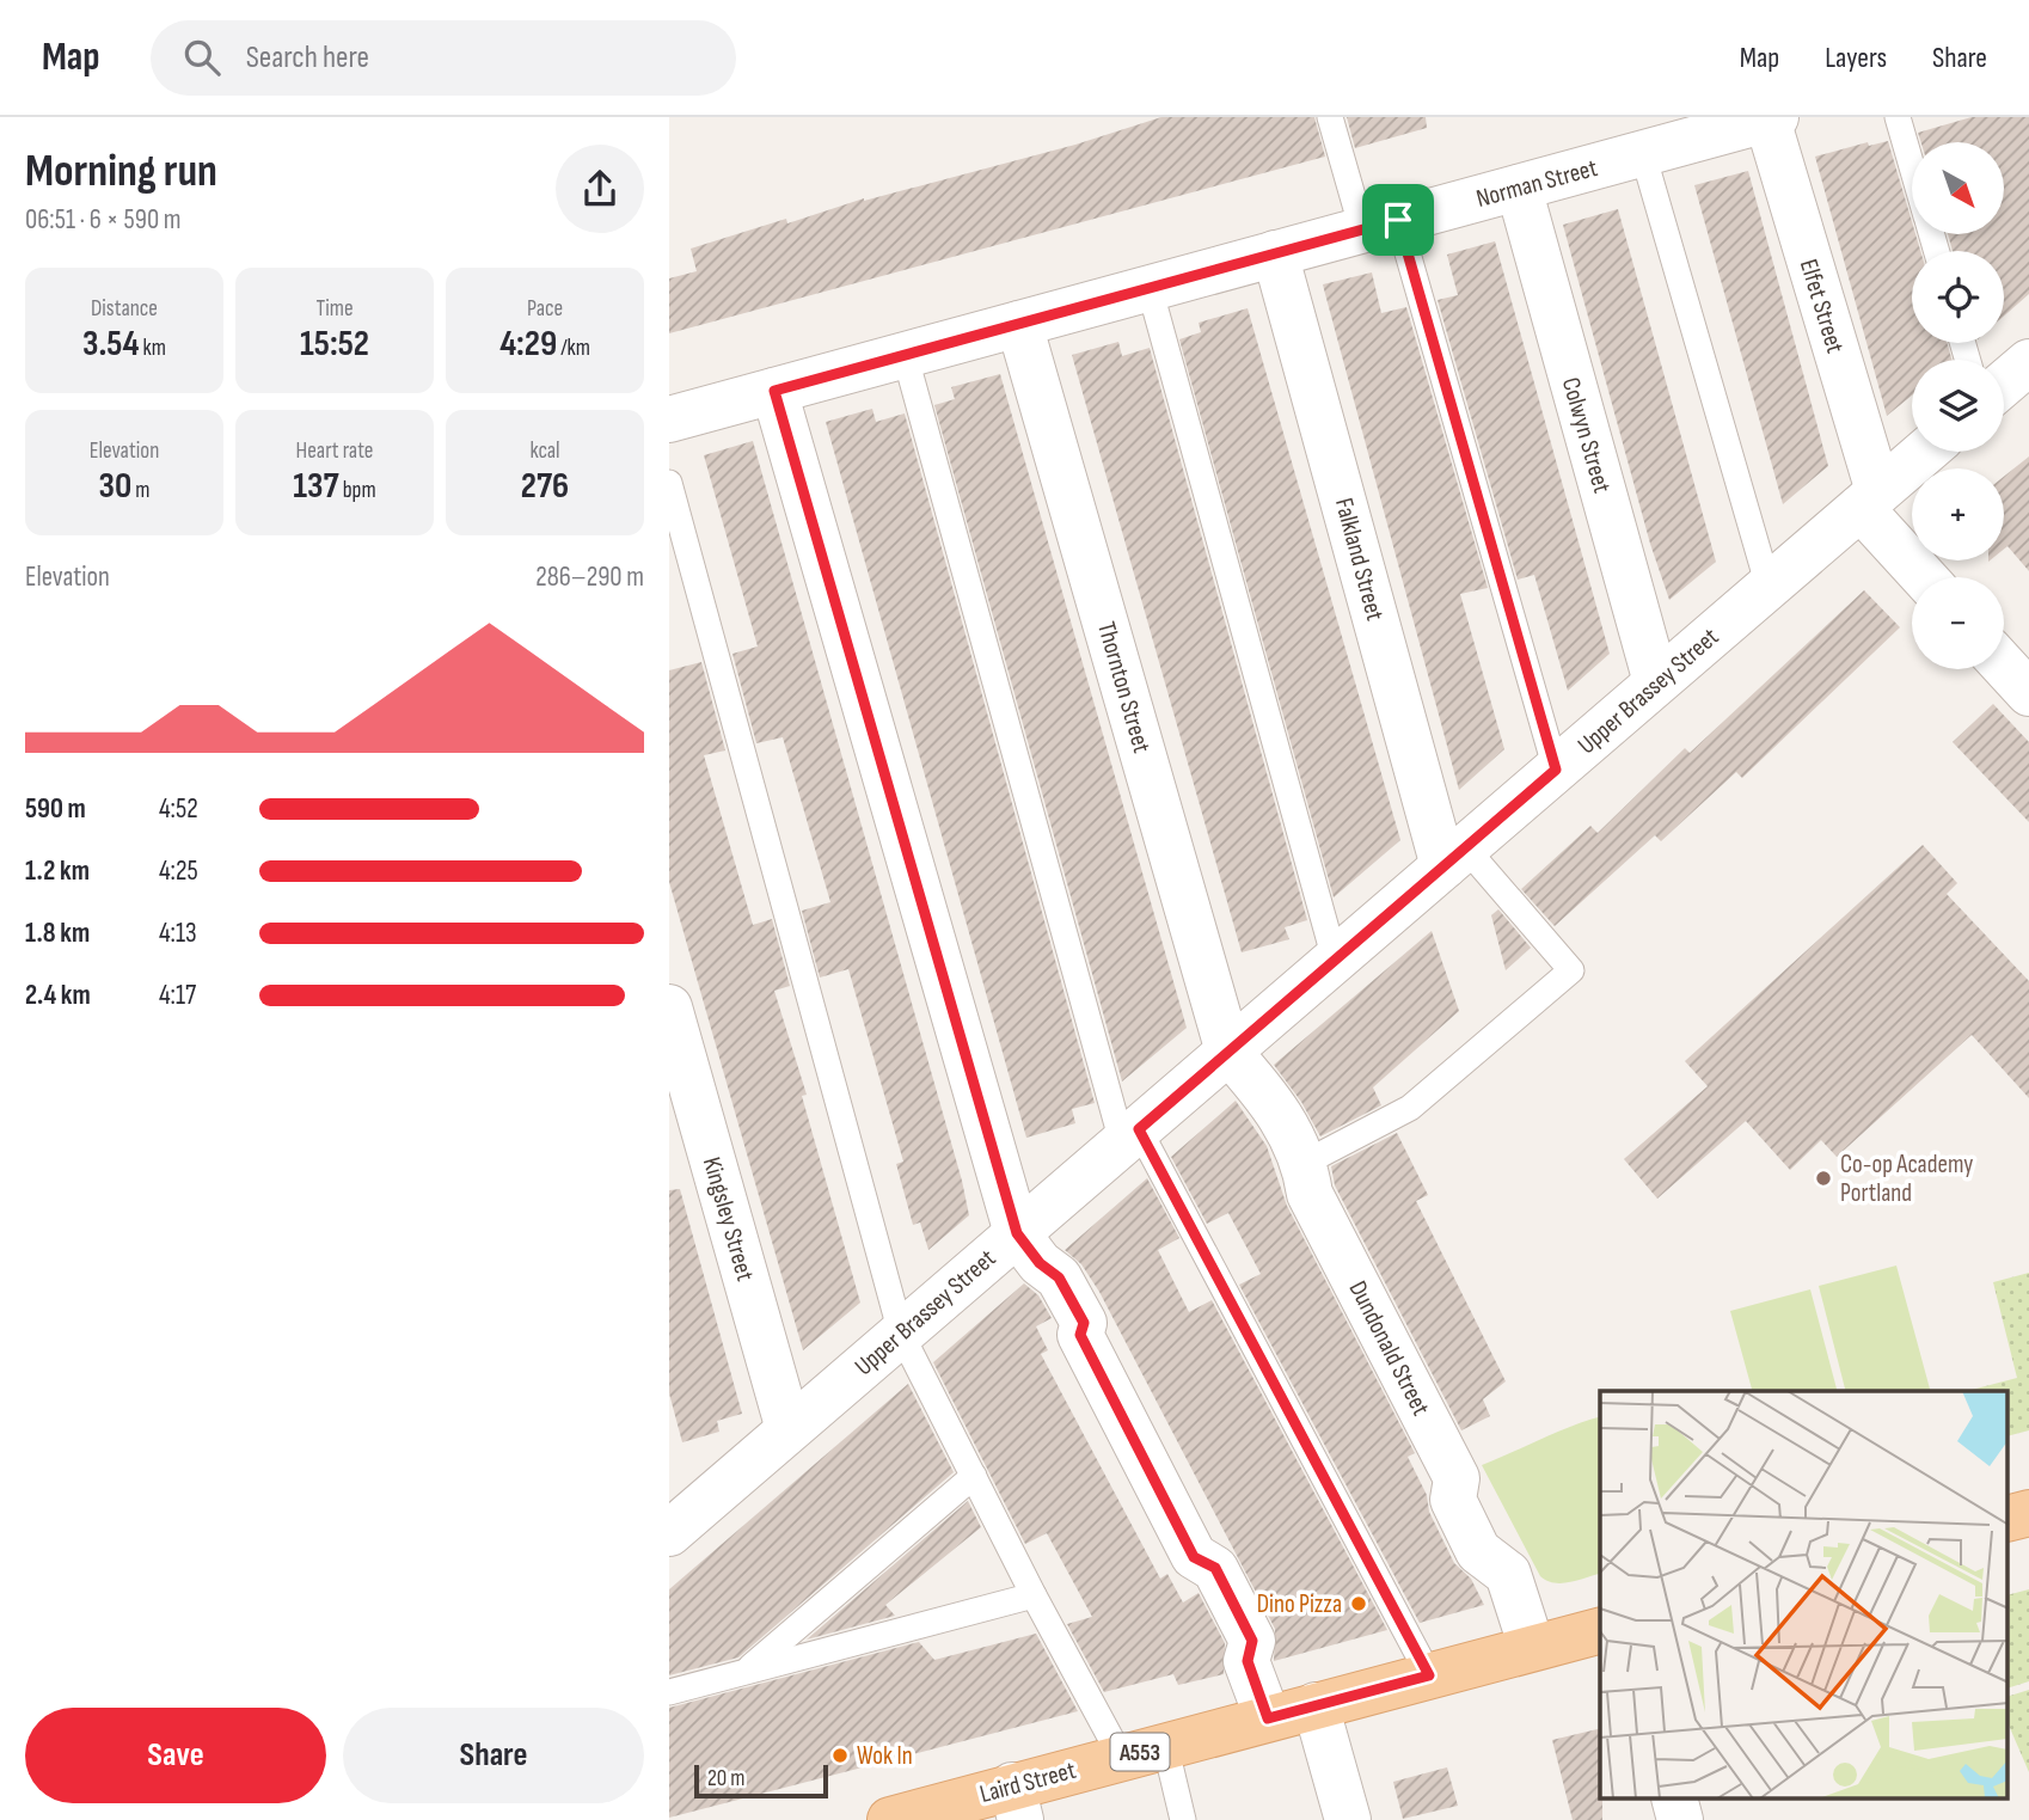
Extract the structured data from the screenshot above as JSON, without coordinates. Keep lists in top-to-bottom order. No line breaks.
{"streets":{"main road":["A553","Laird Street"],"street":["Norman Street","Elfet Street","Colwyn Street","Falkland Street","Thornton Street","Upper Brassey Street","Kingsley Street","Dundonald Street"]},"crossings":[["Norman Street","Elfet Street"],["Norman Street","Colwyn Street"],["Norman Street","Falkland Street"],["Norman Street","Thornton Street"],["Elfet Street","Upper Brassey Street"],["Colwyn Street","Upper Brassey Street"],["Falkland Street","Upper Brassey Street"],["Thornton Street","Upper Brassey Street"],["Thornton Street","Dundonald Street"],["Upper Brassey Street","Kingsley Street"],["Upper Brassey Street","Dundonald Street"],["Dundonald Street","Laird Street"]],"places":["Co-op Academy Portland","Dino Pizza","Wok In"],"scale_bar":"20 m","north":"bottom right","page":{"header":"Map","search":"Search here","nav":["Map","Layers","Share"],"heading":["Morning run","06:51 · 6 × 590 m"],"map_buttons":["+","−"],"stats":[["Distance","3.54 km"],["Time","15:52"],["Pace","4:29 /km"],["Elevation","30 m"],["Heart rate","137 bpm"],["kcal","276"]],"chart":["Elevation","286–290 m"],"list":[{"name":"590 m","note":"4:52"},{"name":"1.2 km","note":"4:25"},{"name":"1.8 km","note":"4:13"},{"name":"2.4 km","note":"4:17"}],"buttons":["Save","Share"],"scale":"20 m"}}
